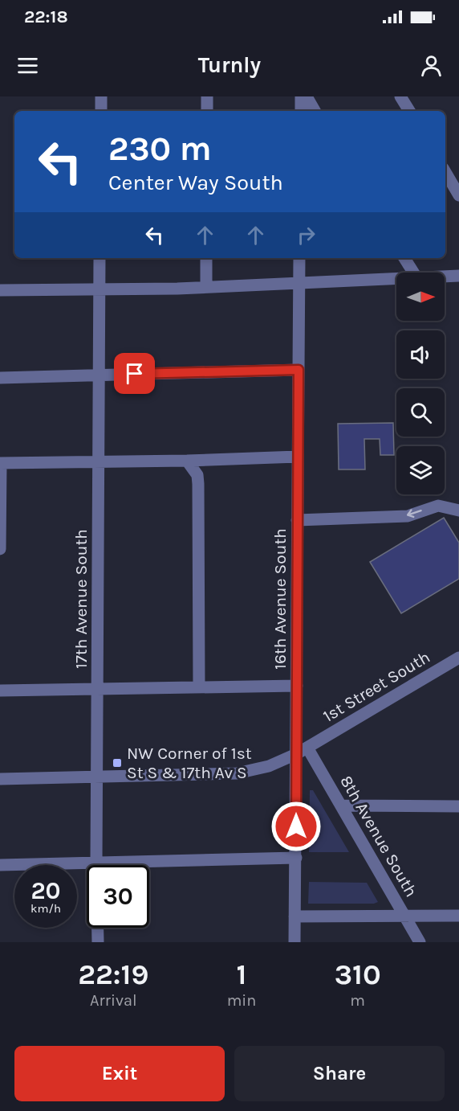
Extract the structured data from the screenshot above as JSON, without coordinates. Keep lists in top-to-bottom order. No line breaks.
{"streets":{"street":["17th Avenue South","16th Avenue South","1st Street South","8th Avenue South"]},"crossings":[["17th Avenue South","1st Street South"],["16th Avenue South","1st Street South"],["1st Street South","8th Avenue South"]],"places":{"transit":["NW Corner of 1st St S & 17th Av S"]},"north":"right","page":{"status":"22:18","header":"Turnly","turn":["230 m","Center Way South"],"speed":"20 km/h","limit":"30","eta":["22:19","Arrival","1","min","310","m"],"buttons":["Exit","Share"]}}
